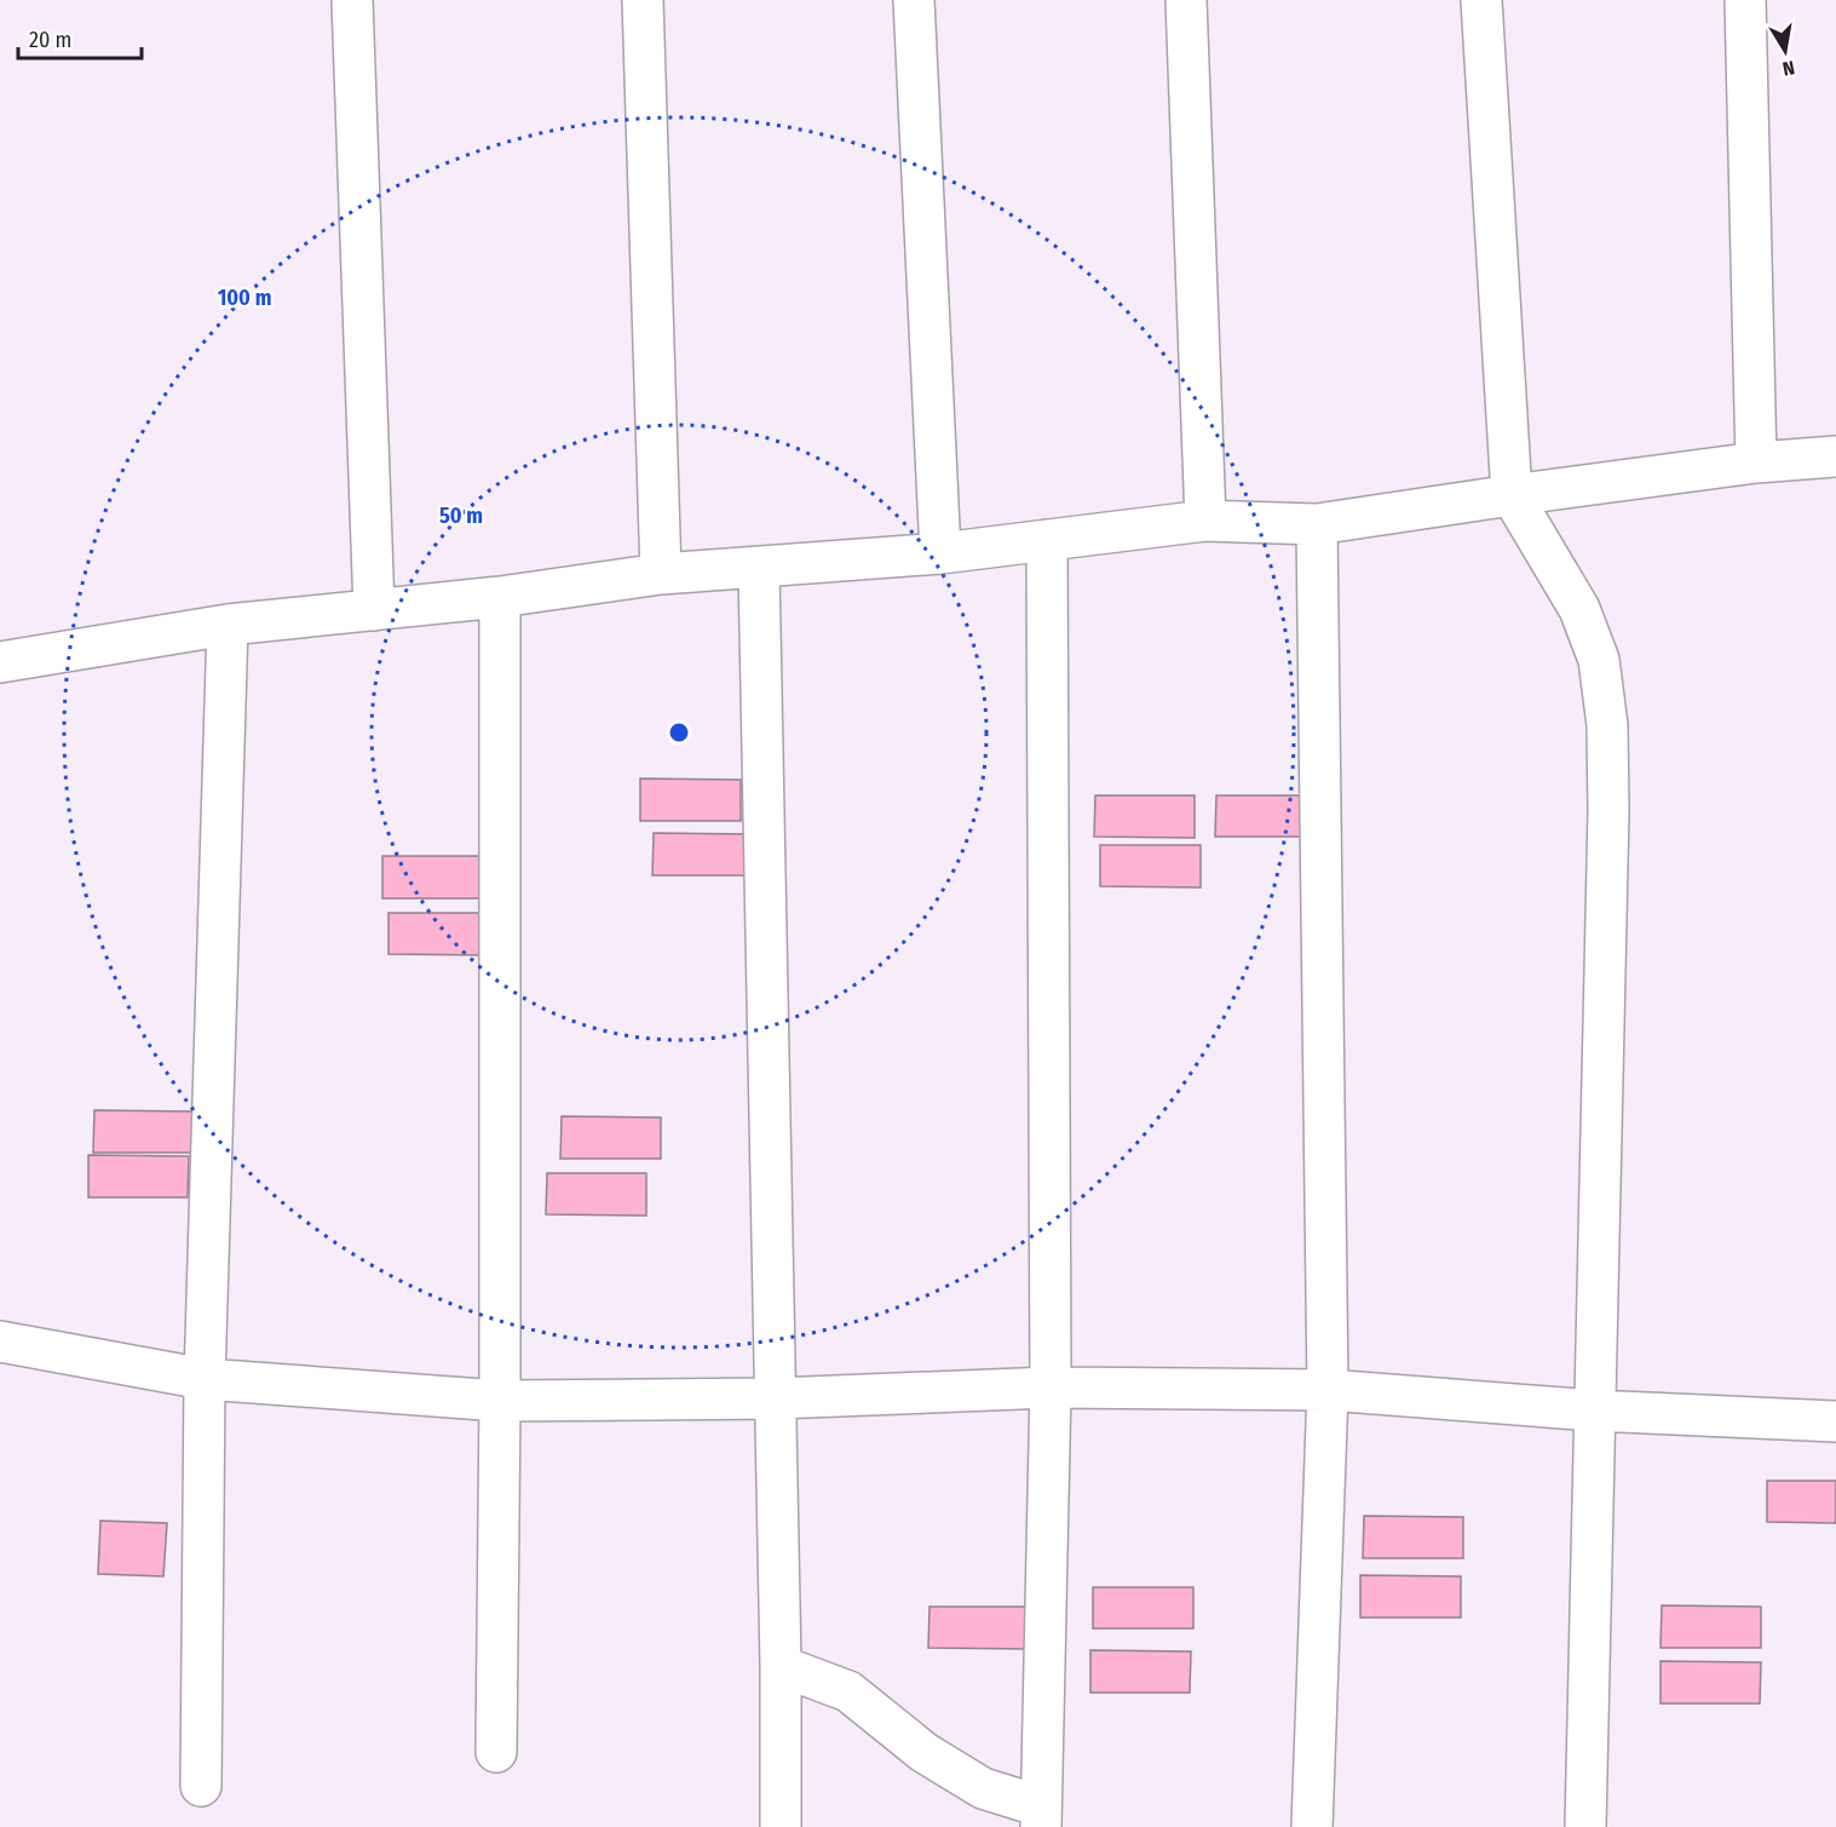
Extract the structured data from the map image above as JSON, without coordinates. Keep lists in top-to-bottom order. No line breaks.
{"scale_bar":"20 m","north":"bottom","rings":["100 m","50 m"]}
